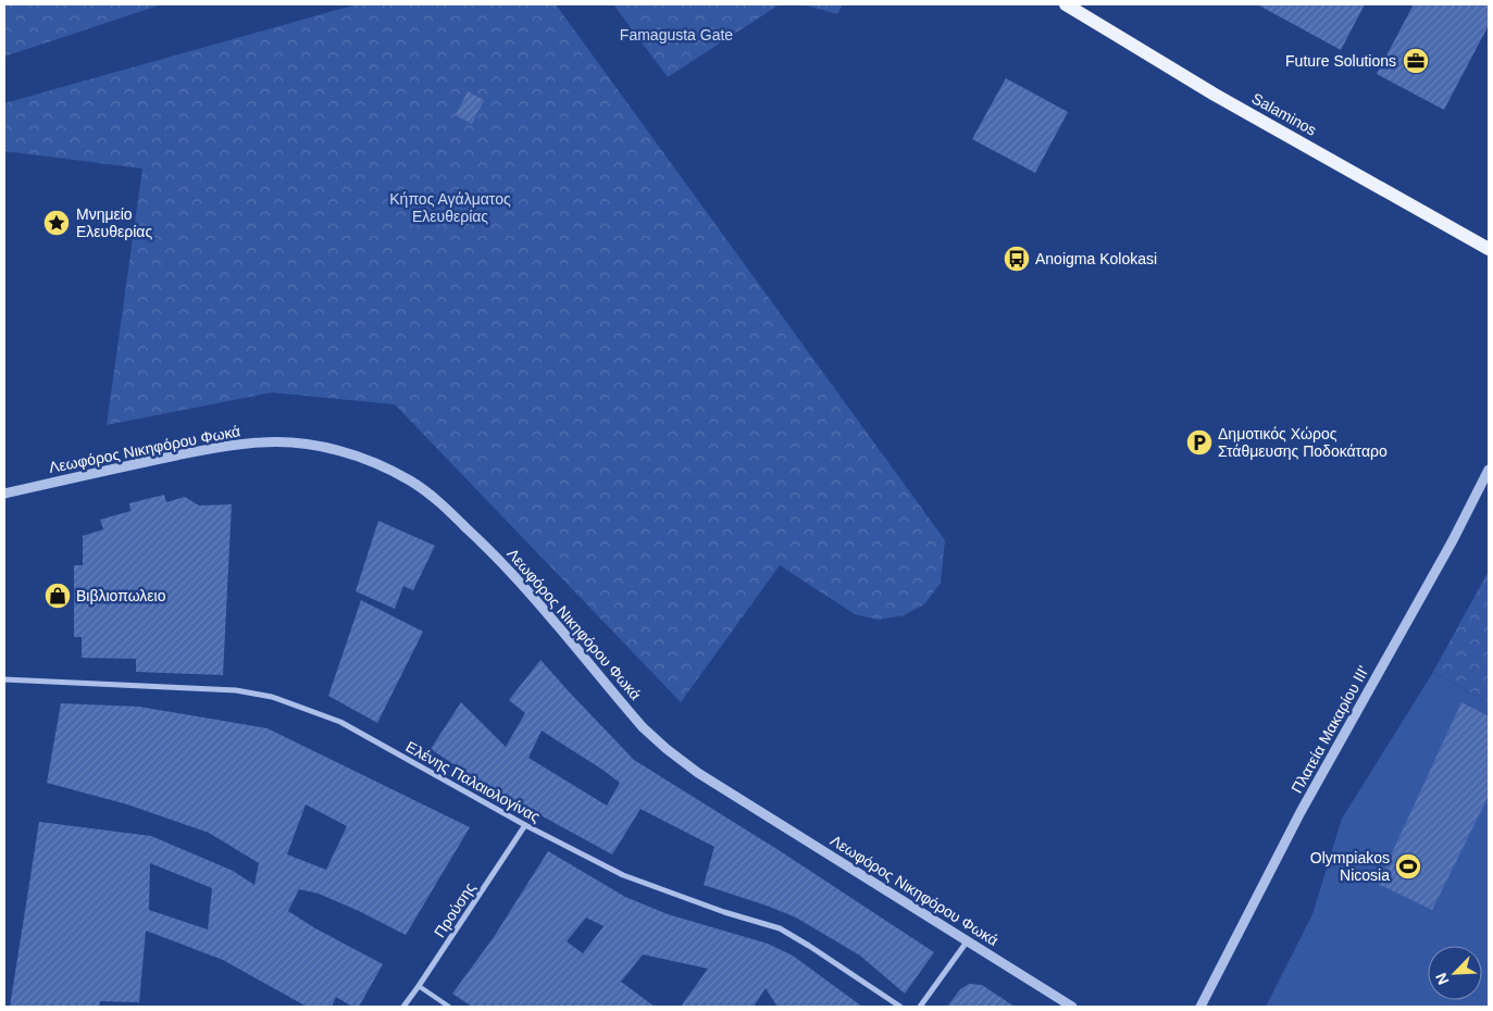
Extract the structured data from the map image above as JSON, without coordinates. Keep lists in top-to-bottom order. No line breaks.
{"streets":{"main road":["Salaminos"],"street":["Λεωφόρος Νικηφόρου Φωκά","Πλατεία Μακαρίου ΙΙΙ'","Ελένης Παλαιολογίνας","Προύσης"]},"crossings":[["Ελένης Παλαιολογίνας","Προύσης"]],"parks":["Famagusta Gate","Κήπος Αγάλματος Ελευθερίας"],"places":{"office":["Future Solutions"],"place":["Μνημείο Ελευθερίας"],"bus stop":["Anoigma Kolokasi"],"parking":["Δημοτικός Χώρος Στάθμευσης Ποδοκάταρο"],"shop":["Βιβλιοπωλειο"],"sports":["Olympiakos Nicosia"]},"north":"bottom left"}
